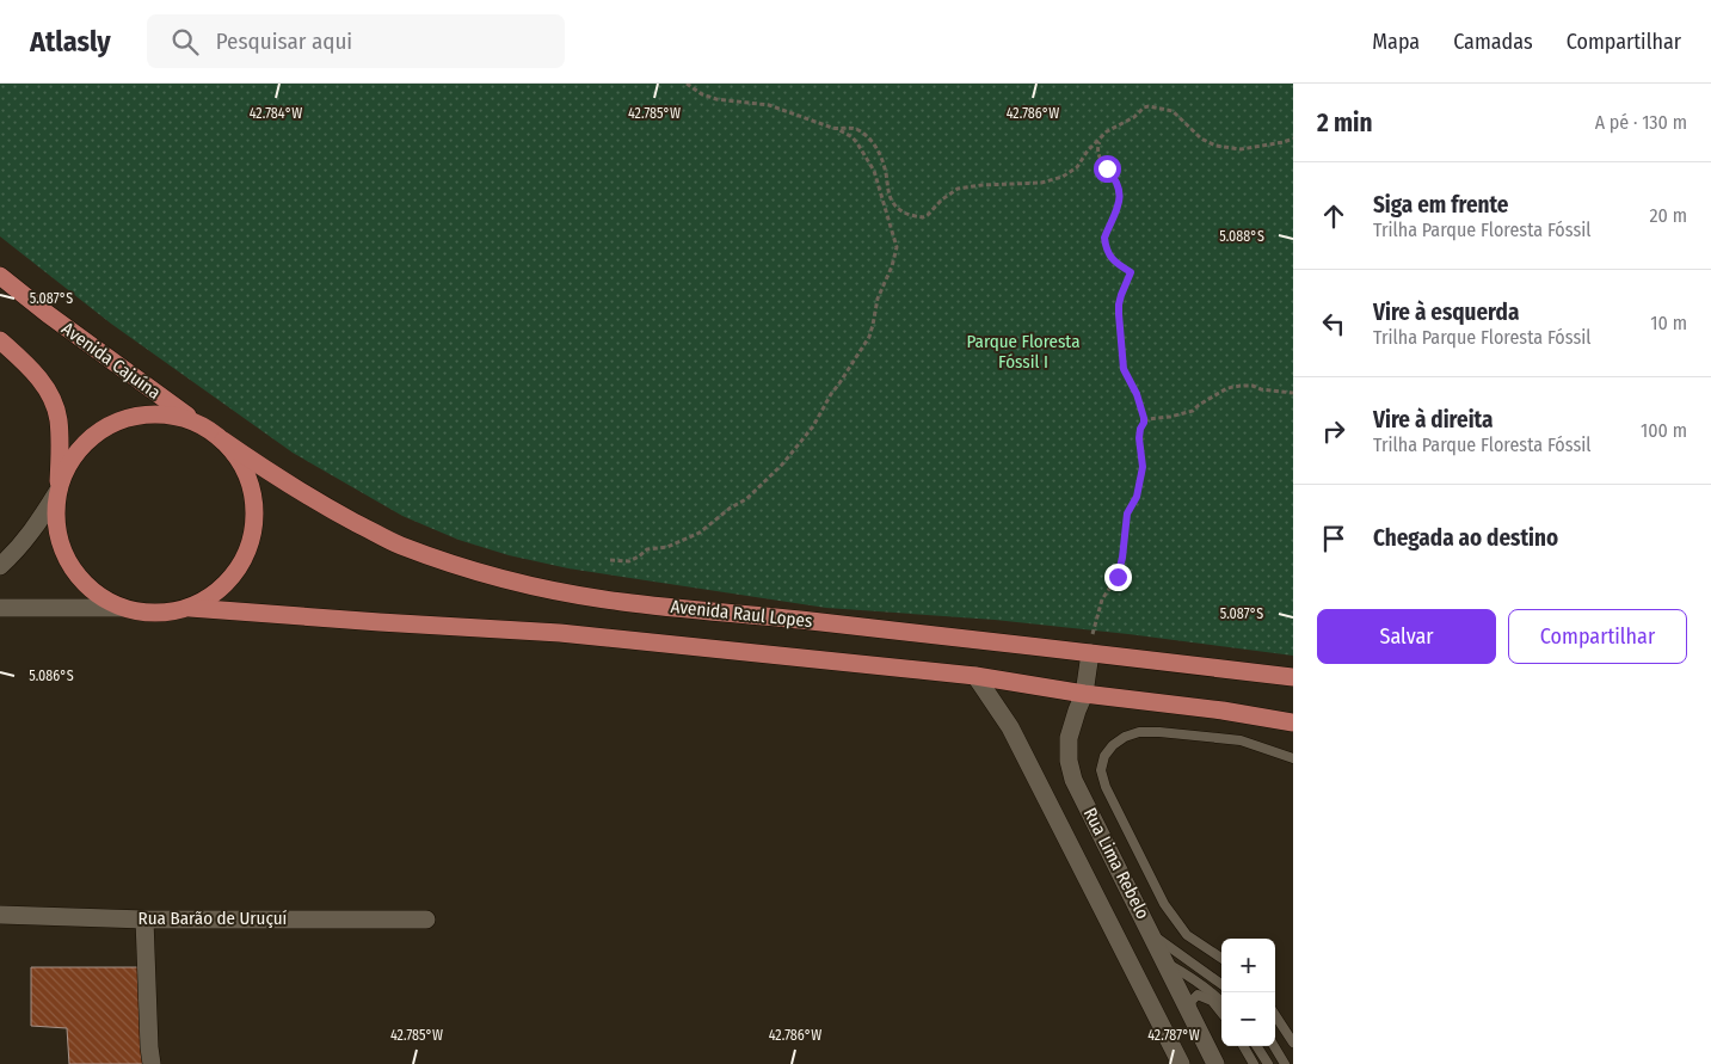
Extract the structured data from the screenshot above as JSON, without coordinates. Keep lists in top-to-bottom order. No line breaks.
{"streets":{"main road":["Avenida Cajuína","Avenida Raul Lopes"],"street":["Rua Lima Rebelo","Rua Barão de Uruçuí"]},"crossings":[["Avenida Cajuína","Avenida Raul Lopes"],["Avenida Raul Lopes","Rua Lima Rebelo"]],"parks":["Parque Floresta Fóssil I"],"page":{"header":"Atlasly","search":"Pesquisar aqui","nav":["Mapa","Camadas","Compartilhar"],"heading":["2 min","A pé · 130 m"],"list":[["Siga em frente","Trilha Parque Floresta Fóssil","20 m"],["Vire à esquerda","Trilha Parque Floresta Fóssil","10 m"],["Vire à direita","Trilha Parque Floresta Fóssil","100 m"],"Chegada ao destino"],"buttons":["Salvar","Compartilhar"],"map_buttons":["+","−"]},"coordinates":["42.784°W","42.785°W","42.786°W","5.088°S","5.087°S","5.086°S","42.787°W"]}
